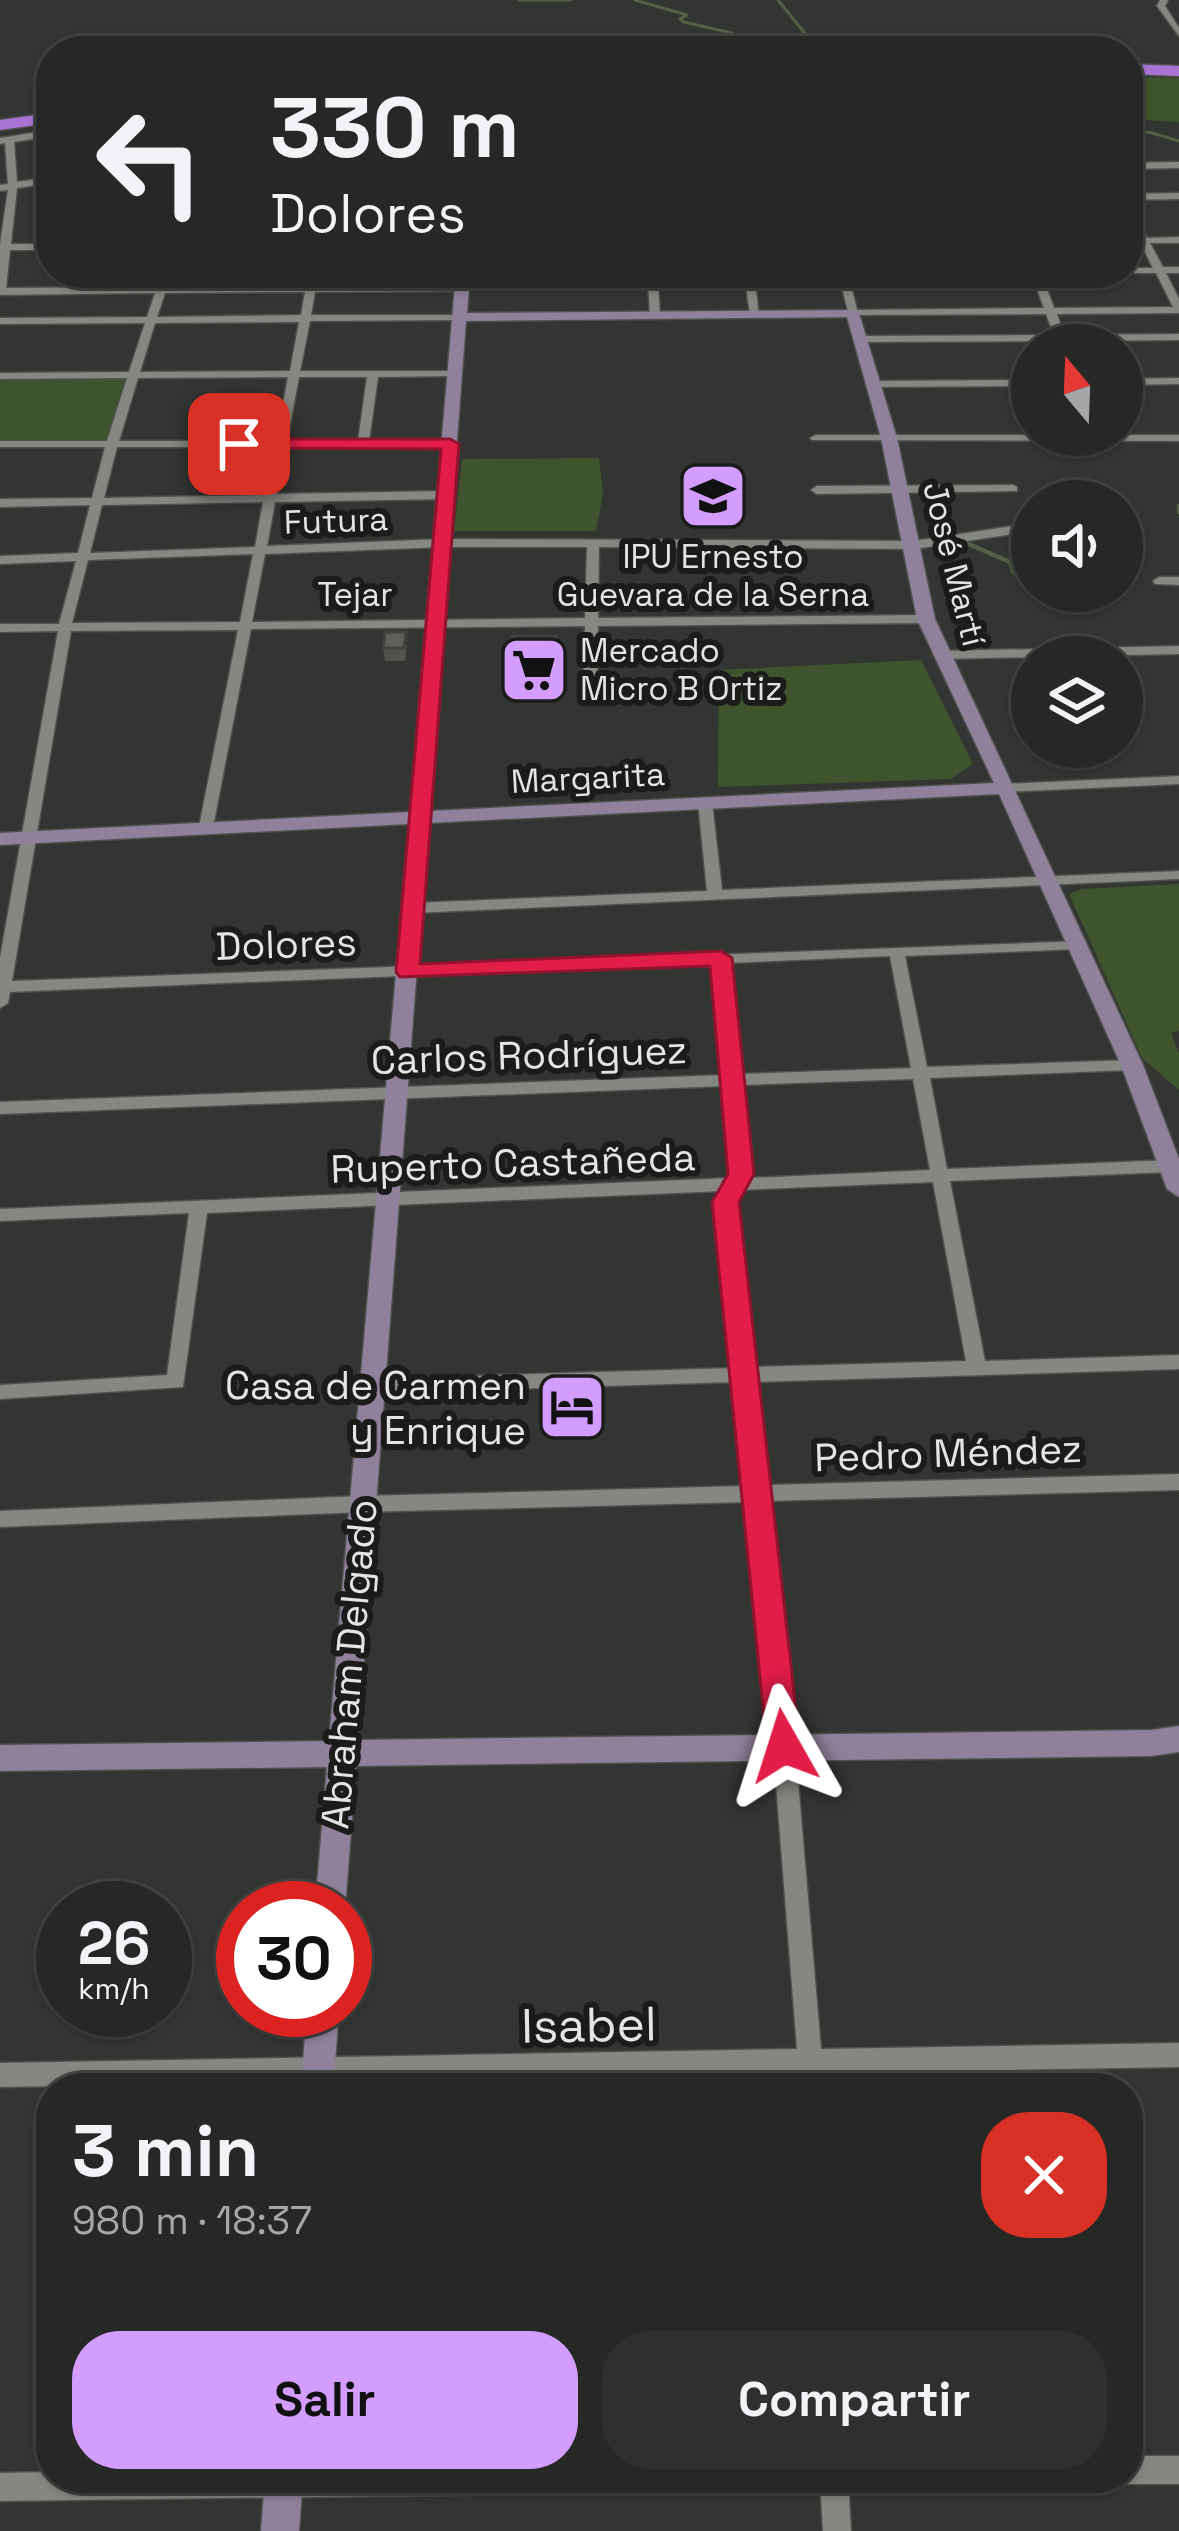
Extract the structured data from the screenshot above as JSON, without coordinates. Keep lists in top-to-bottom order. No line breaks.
{"streets":{"street":["Futura","José Martí","Tejar","Margarita","Dolores","Carlos Rodríguez","Ruperto Castañeda","Pedro Méndez","Abraham Delgado","Isabel"]},"crossings":[["Futura","José Martí"],["Futura","Abraham Delgado"],["José Martí","Tejar"],["José Martí","Margarita"],["José Martí","Dolores"],["José Martí","Carlos Rodríguez"],["José Martí","Ruperto Castañeda"],["Tejar","Abraham Delgado"],["Margarita","Abraham Delgado"],["Dolores","Abraham Delgado"],["Carlos Rodríguez","Abraham Delgado"],["Ruperto Castañeda","Abraham Delgado"],["Pedro Méndez","Abraham Delgado"]],"places":{"school or university":["IPU Ernesto Guevara de la Serna"],"supermarket":["Mercado Micro B Ortiz"],"hotel":["Casa de Carmen y Enrique"]},"north":"top","page":{"turn":["330 m","Dolores"],"speed":"26 km/h","limit":"30","heading":["3 min","980 m · 18:37"],"buttons":["Salir","Compartir"]}}
